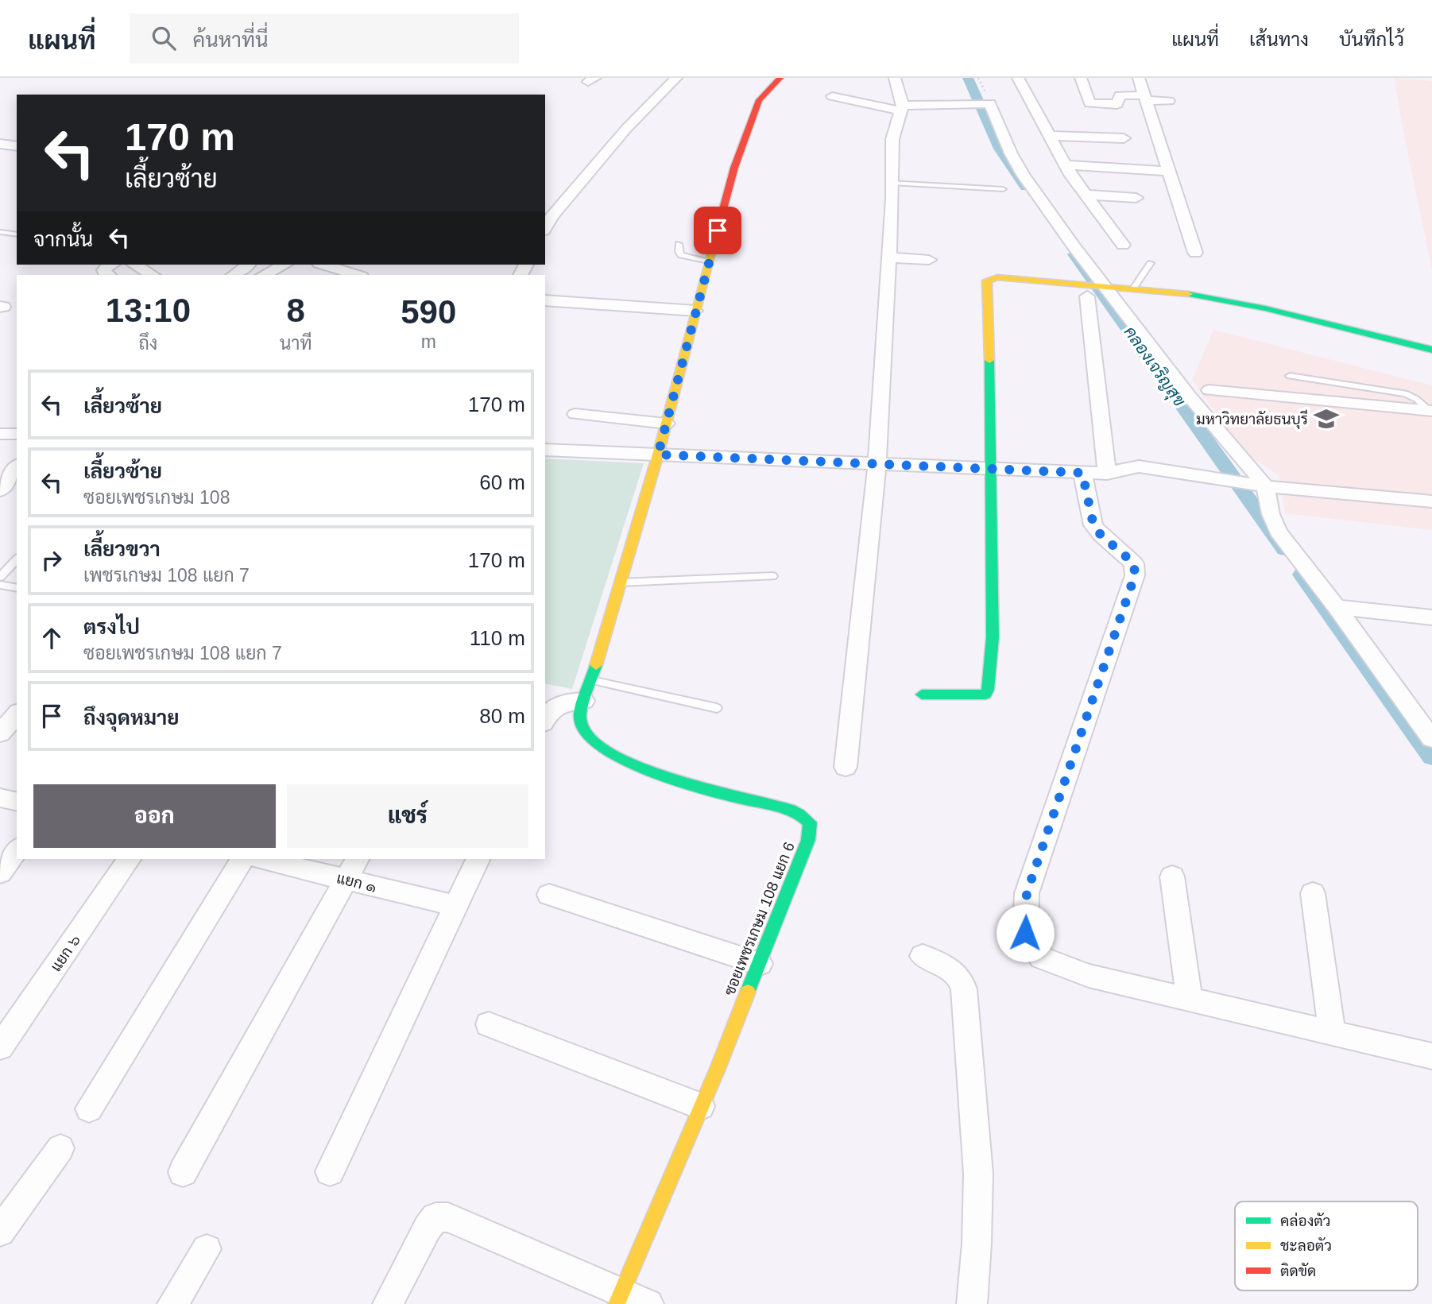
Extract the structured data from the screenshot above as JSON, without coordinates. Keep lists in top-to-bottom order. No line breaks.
{"streets":{"street":["แยก ๑","ซอยเพชรเกษม 108 แยก 6","แยก ๖"]},"water":["คลองเจริญสุข"],"places":{"school or university":["มหาวิทยาลัยธนบุรี"]},"legend":["คล่องตัว","ชะลอตัว","ติดขัด"],"page":{"header":"แผนที่","search":"ค้นหาที่นี่","nav":["แผนที่","เส้นทาง","บันทึกไว้"],"turn":["170 m","เลี้ยวซ้าย"],"then":"จากนั้น","eta":["13:10","ถึง","8","นาที","590","m"],"list":[{"name":"เลี้ยวซ้าย","value":"170 m"},{"name":"เลี้ยวซ้าย","note":"ซอยเพชรเกษม 108","value":"60 m"},{"name":"เลี้ยวขวา","note":"เพชรเกษม 108 แยก 7","value":"170 m"},{"name":"ตรงไป","note":"ซอยเพชรเกษม 108 แยก 7","value":"110 m"},{"name":"ถึงจุดหมาย","value":"80 m"}],"buttons":["ออก","แชร์"]}}
